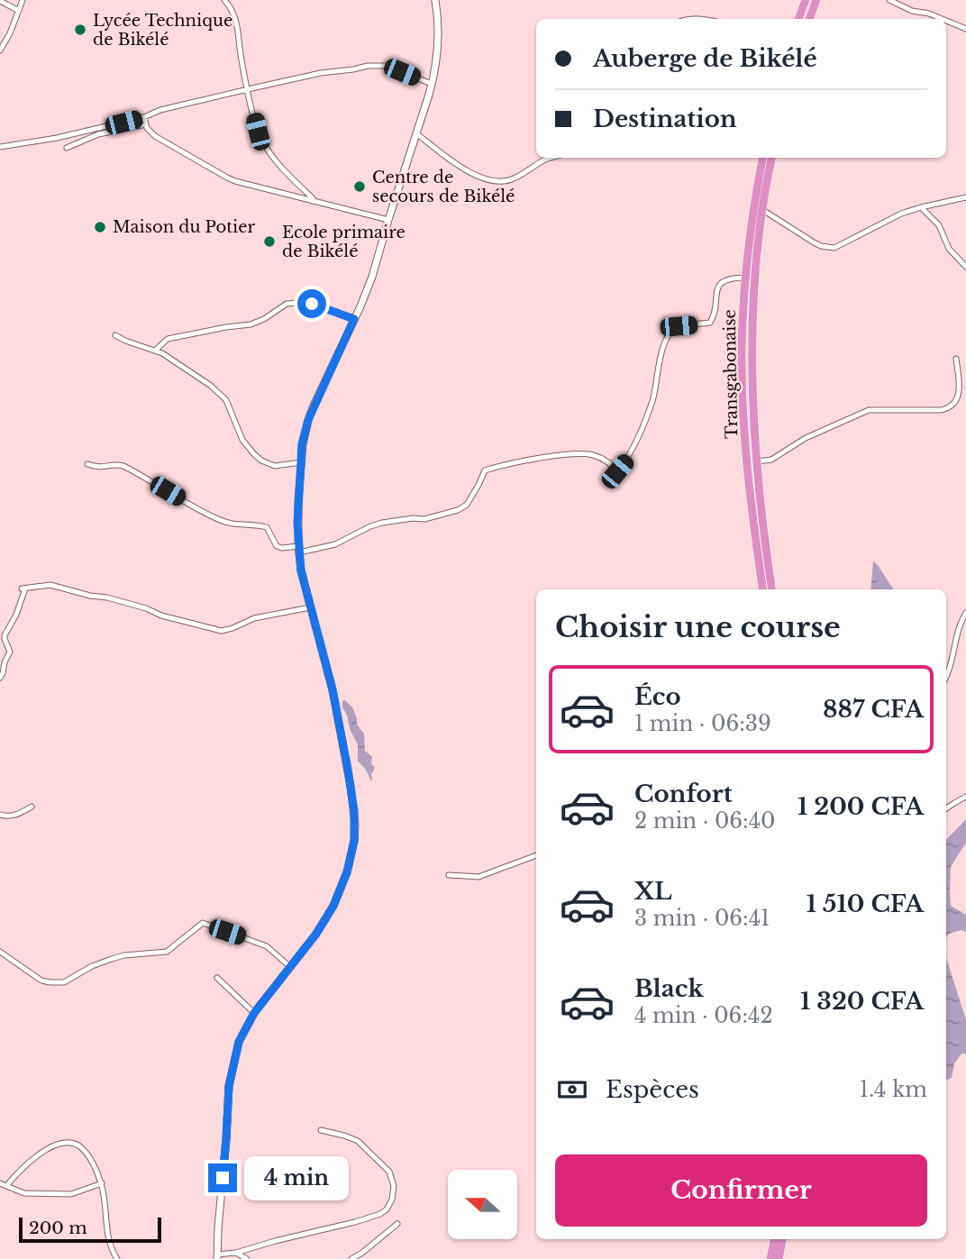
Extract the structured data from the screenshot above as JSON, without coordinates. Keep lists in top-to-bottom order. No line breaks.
{"streets":{"highway":["Transgabonaise"]},"places":["Lycée Technique de Bikélé","Centre de secours de Bikélé","Maison du Potier","Ecole primaire de Bikélé"],"scale_bar":"200 m","north":"left","page":{"banner":["Auberge de Bikélé","Destination"],"heading":"Choisir une course","list":[{"name":"Éco","note":"1 min · 06:39","value":"887 CFA"},{"name":"Confort","note":"2 min · 06:40","value":"1 200 CFA"},{"name":"XL","note":"3 min · 06:41","value":"1 510 CFA"},{"name":"Black","note":"4 min · 06:42","value":"1 320 CFA"}],"pay":["Espèces","1.4 km"],"buttons":"Confirmer","bubble":"4 min","scale":"200 m"}}
